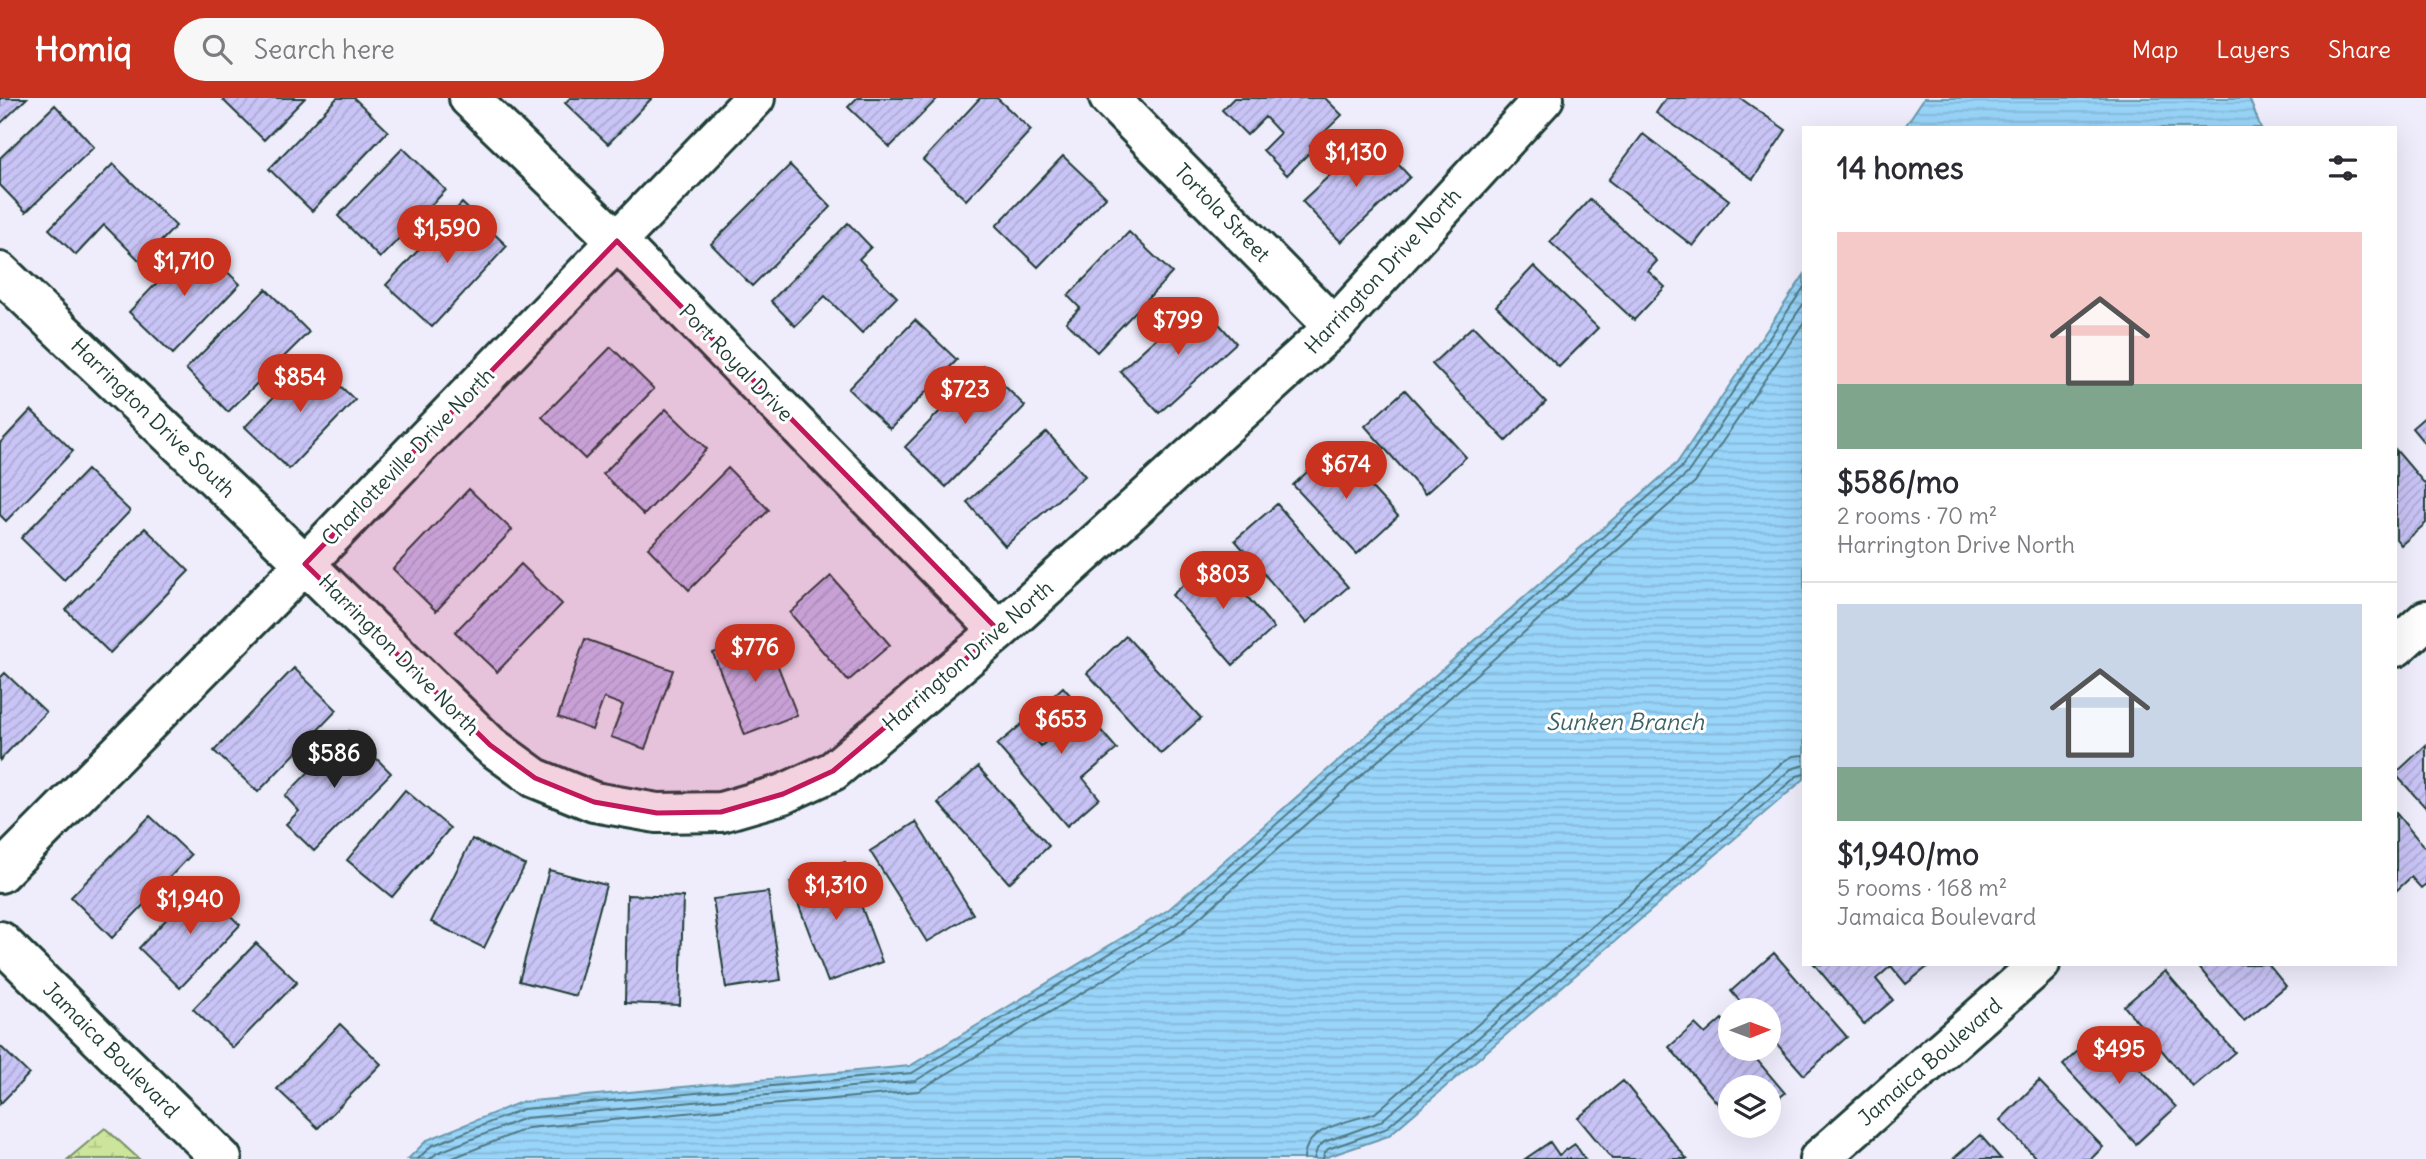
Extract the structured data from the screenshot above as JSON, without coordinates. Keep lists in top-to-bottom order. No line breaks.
{"streets":{"street":["Tortola Street","Harrington Drive North","Port Royal Drive","Harrington Drive South","Charlotteville Drive North","Jamaica Boulevard"]},"crossings":[["Tortola Street","Harrington Drive North"],["Harrington Drive North","Port Royal Drive"],["Harrington Drive North","Harrington Drive South"],["Harrington Drive North","Charlotteville Drive North"],["Port Royal Drive","Charlotteville Drive North"],["Harrington Drive South","Charlotteville Drive North"]],"water":["Sunken Branch"],"north":"right","page":{"header":"Homiq","search":"Search here","nav":["Map","Layers","Share"],"heading":"14 homes","price":["$1,130","$1,590","$1,710","$799","$854","$723","$674","$803","$776","$653","$586","$1,310","$1,940","$495"],"list":[{"name":"$586/mo","note":"2 rooms · 70 m² · Harrington Drive North"},{"name":"$1,940/mo","note":"5 rooms · 168 m² · Jamaica Boulevard"}]}}
